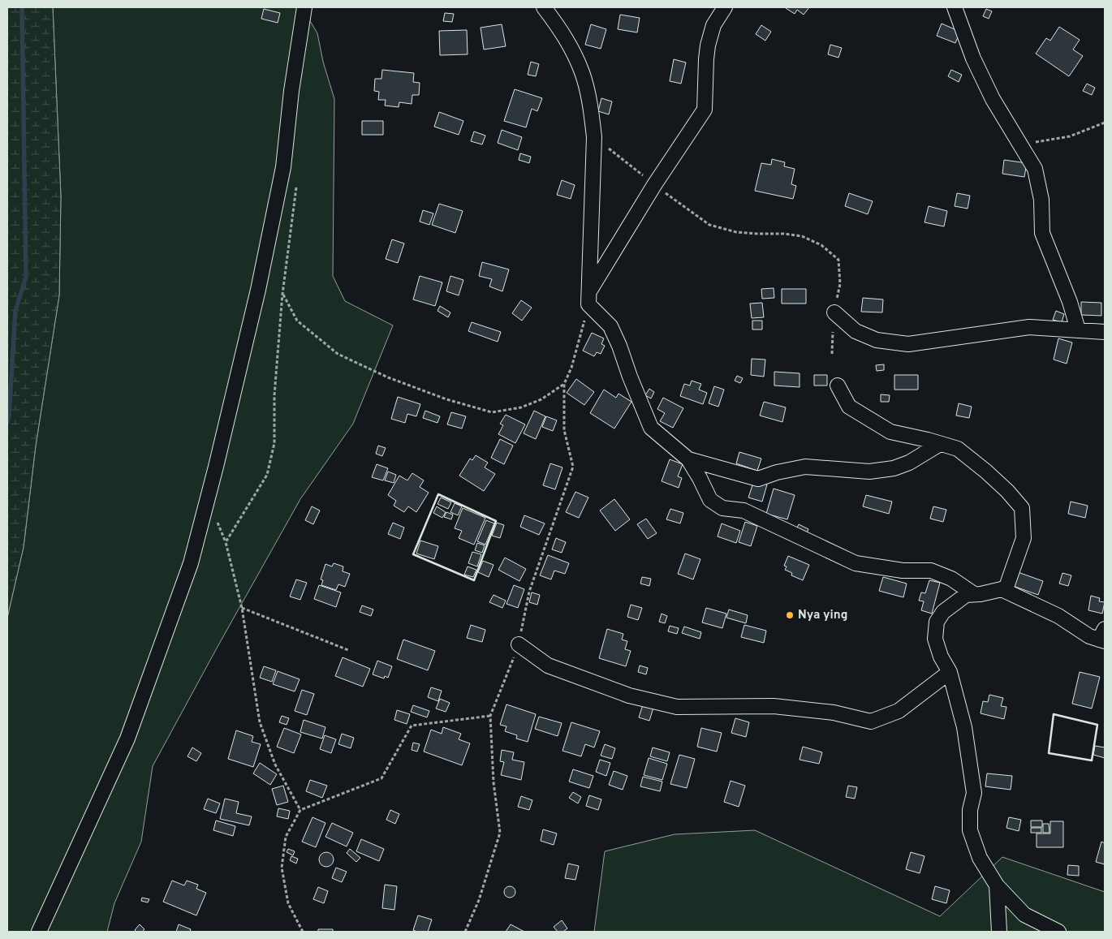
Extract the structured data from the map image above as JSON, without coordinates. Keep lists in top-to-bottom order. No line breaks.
{"places":["Nya ying"]}
